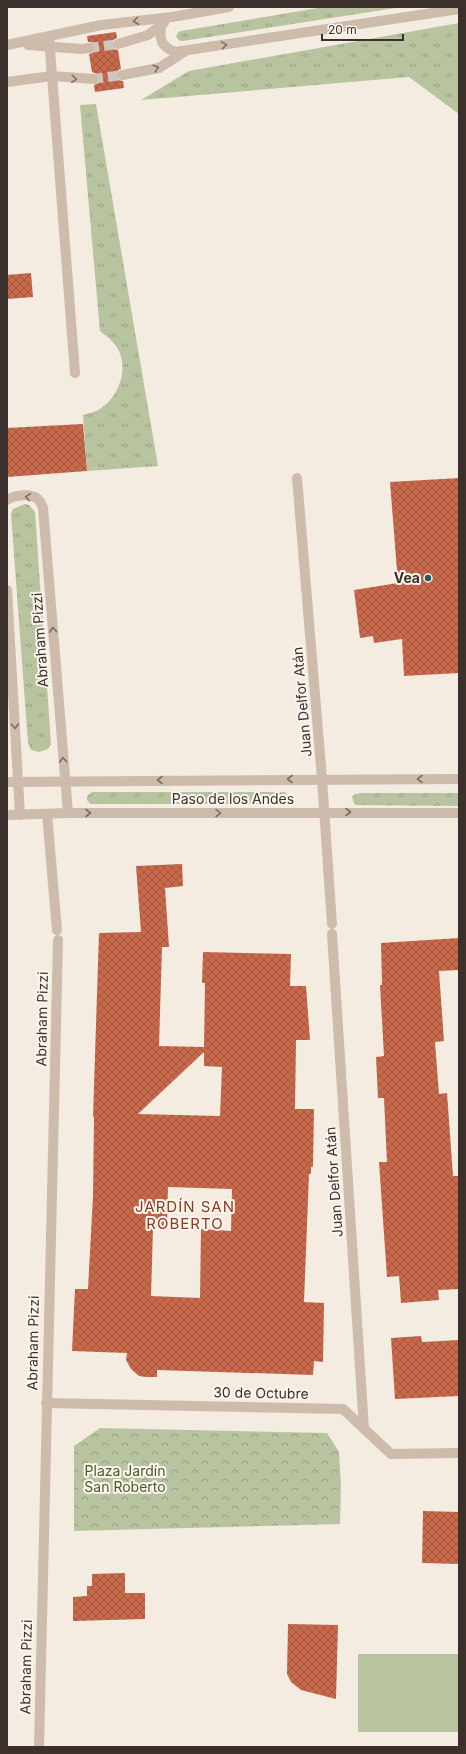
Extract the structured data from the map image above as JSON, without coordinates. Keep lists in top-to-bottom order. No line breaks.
{"streets":{"street":["Abraham Pizzi","Juan Delfor Atán","Paso de los Andes","30 de Octubre"]},"crossings":[["Abraham Pizzi","Paso de los Andes"],["Abraham Pizzi","30 de Octubre"],["Juan Delfor Atán","Paso de los Andes"],["Juan Delfor Atán","30 de Octubre"]],"districts":["JARDÍN SAN ROBERTO"],"parks":["Plaza Jardín San Roberto"],"places":["Vea"],"scale_bar":"20 m"}
